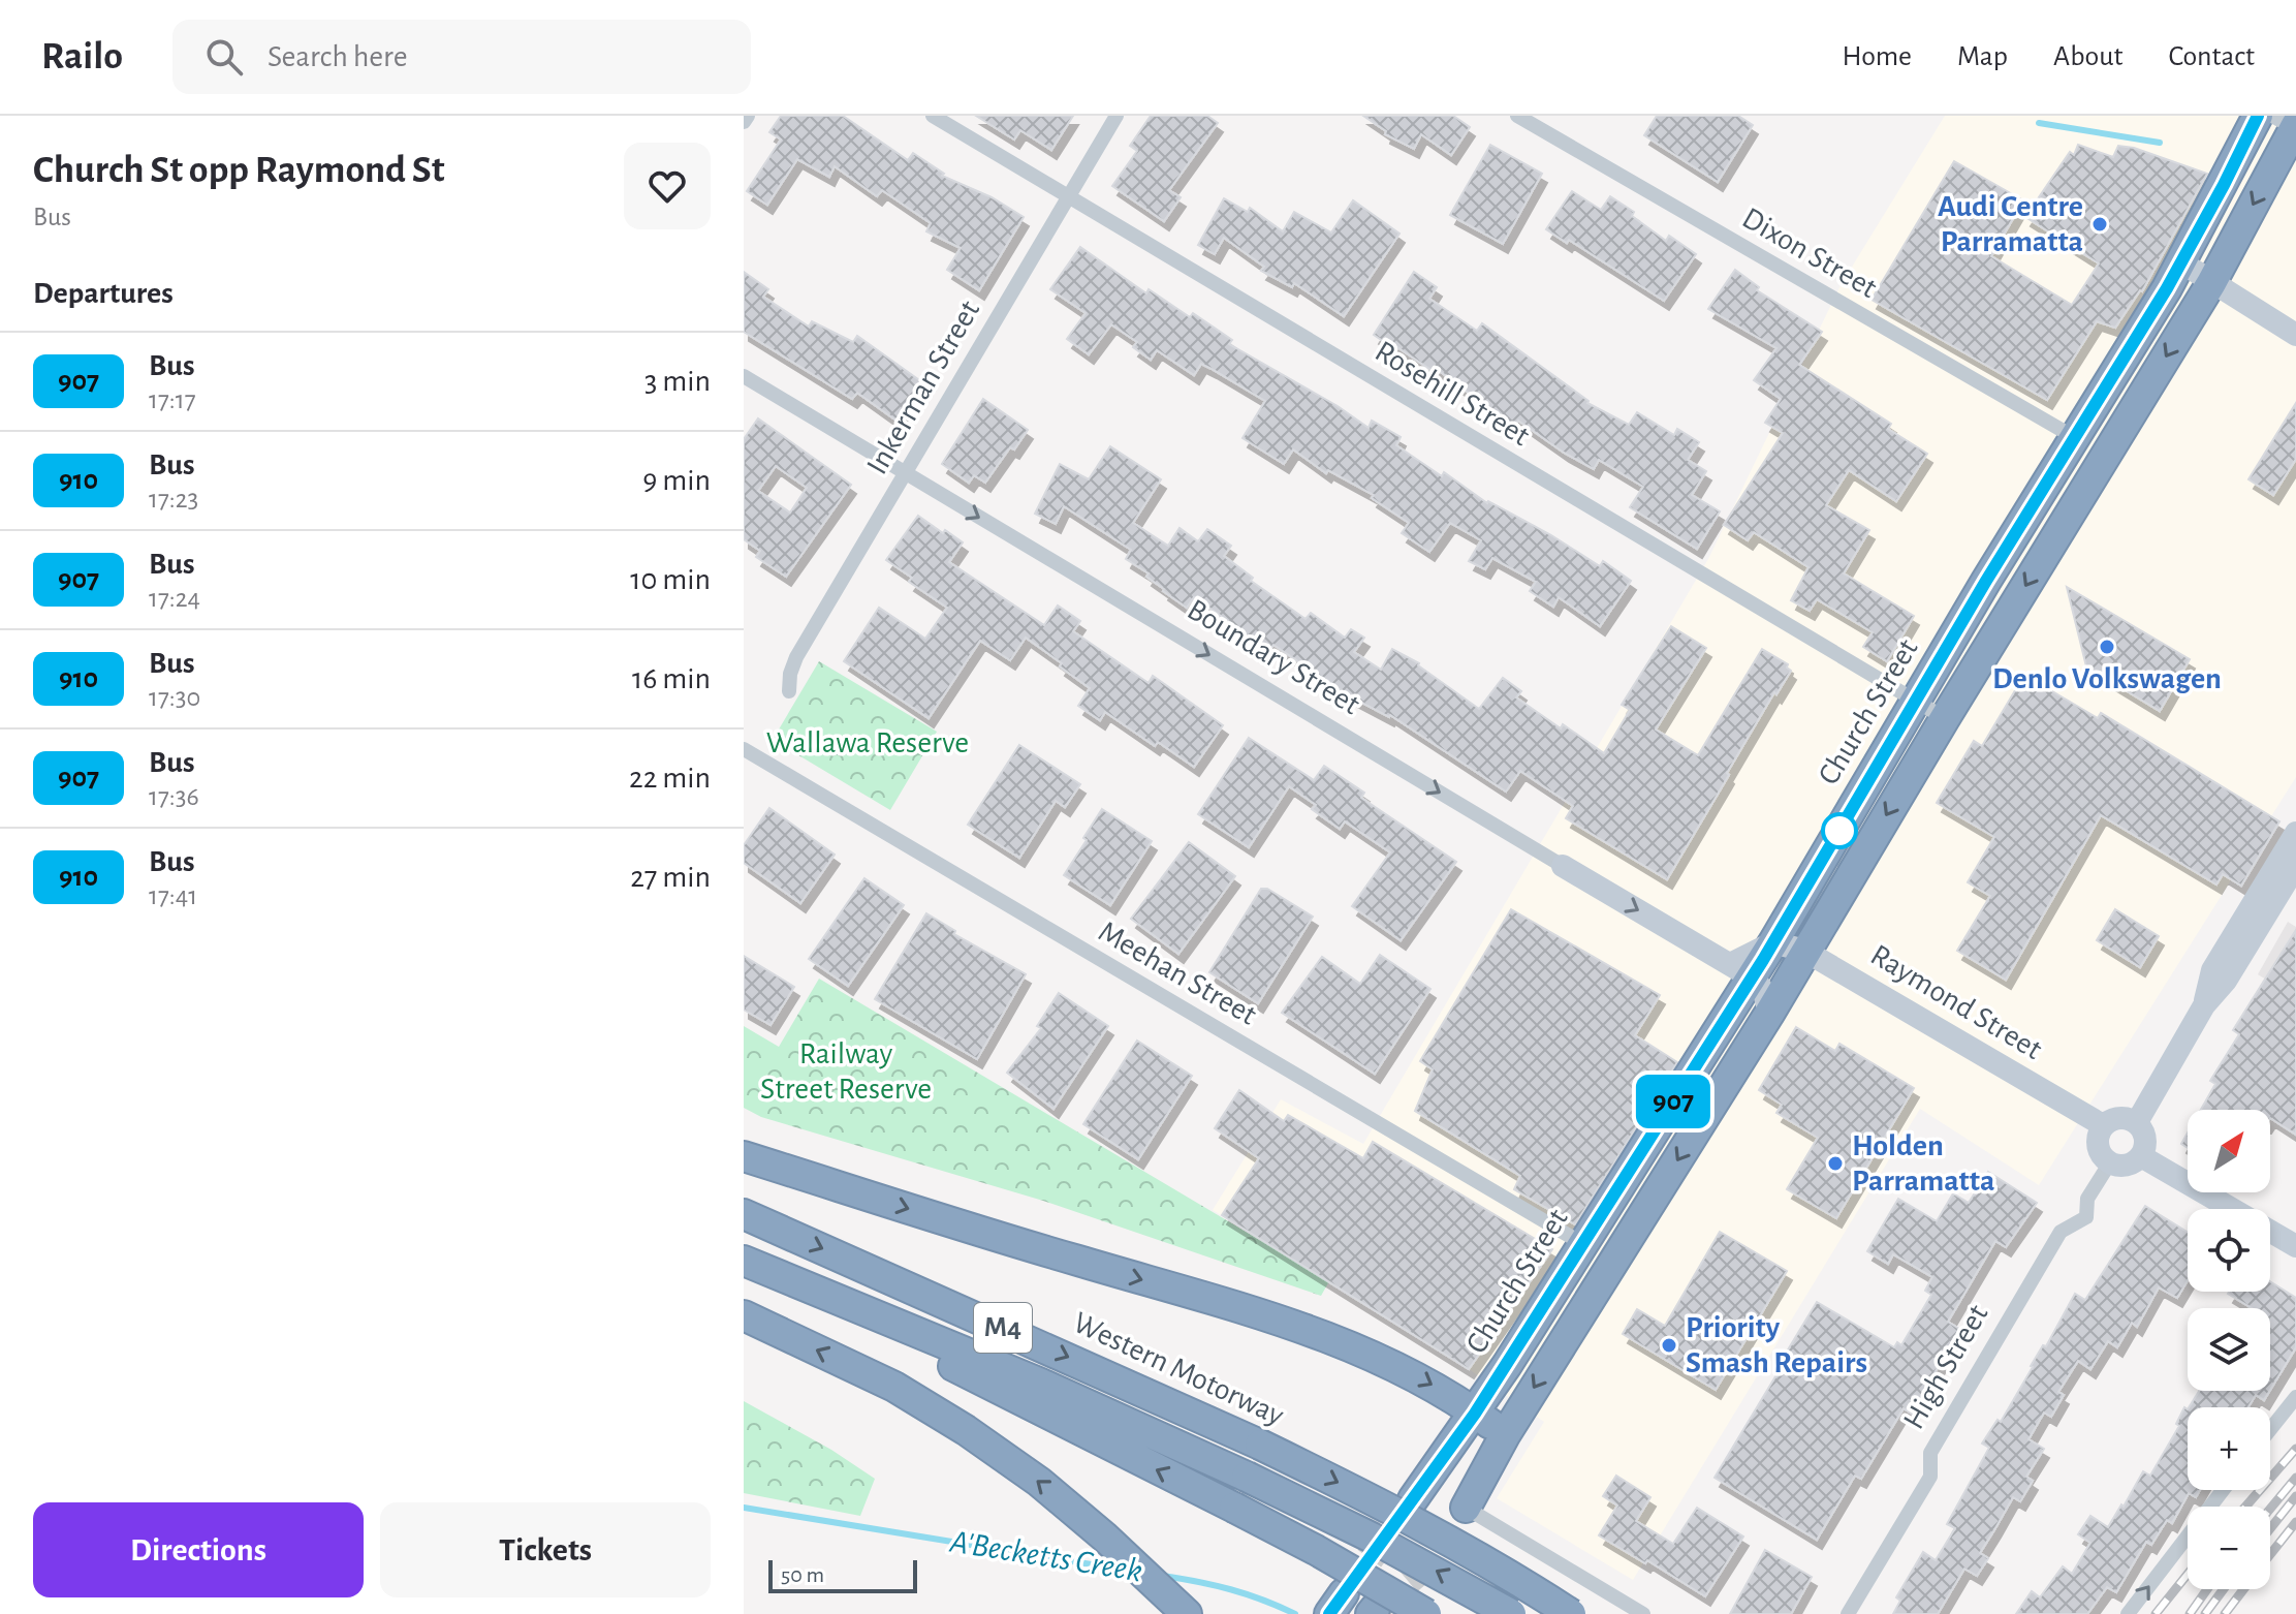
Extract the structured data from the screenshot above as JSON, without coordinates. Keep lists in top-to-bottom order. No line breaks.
{"streets":{"highway":["Church Street","M4","Western Motorway"],"street":["Dixon Street","Inkerman Street","Rosehill Street","Boundary Street","Meehan Street","Raymond Street","High Street"]},"crossings":[["Dixon Street","Church Street"],["Inkerman Street","Rosehill Street"],["Inkerman Street","Boundary Street"],["Rosehill Street","Church Street"],["Boundary Street","Church Street"],["Church Street","Meehan Street"],["Church Street","Raymond Street"],["Raymond Street","High Street"]],"one_way":["Boundary Street"],"water":["A'Becketts Creek"],"parks":["Wallawa Reserve","Railway Street Reserve"],"places":["Audi Centre Parramatta","Denlo Volkswagen","Holden Parramatta","Priority Smash Repairs"],"lines":["bus line 907"],"scale_bar":"50 m","north":"top right","page":{"header":"Railo","search":"Search here","nav":["Home","Map","About","Contact"],"heading":[["Church St opp Raymond St","Bus"],"Departures"],"on_map":"907","list":[{"mark":"907","name":"Bus","note":"17:17","value":"3 min"},{"mark":"910","name":"Bus","note":"17:23","value":"9 min"},{"mark":"907","name":"Bus","note":"17:24","value":"10 min"},{"mark":"910","name":"Bus","note":"17:30","value":"16 min"},{"mark":"907","name":"Bus","note":"17:36","value":"22 min"},{"mark":"910","name":"Bus","note":"17:41","value":"27 min"}],"map_buttons":["+","−"],"buttons":["Directions","Tickets"],"scale":"50 m"}}
